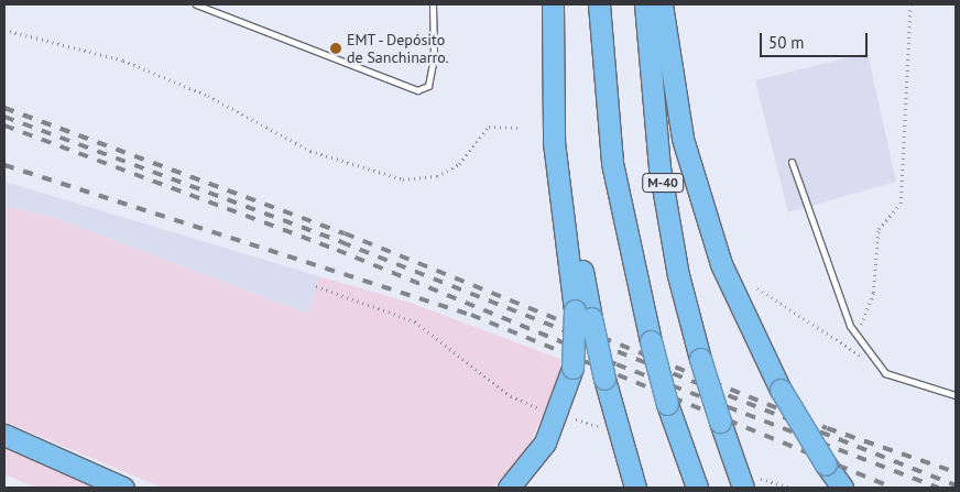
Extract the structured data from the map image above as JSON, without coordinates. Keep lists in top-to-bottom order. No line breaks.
{"streets":{"highway":["M-40"]},"places":["EMT - Depósito de Sanchinarro."],"scale_bar":"50 m"}
